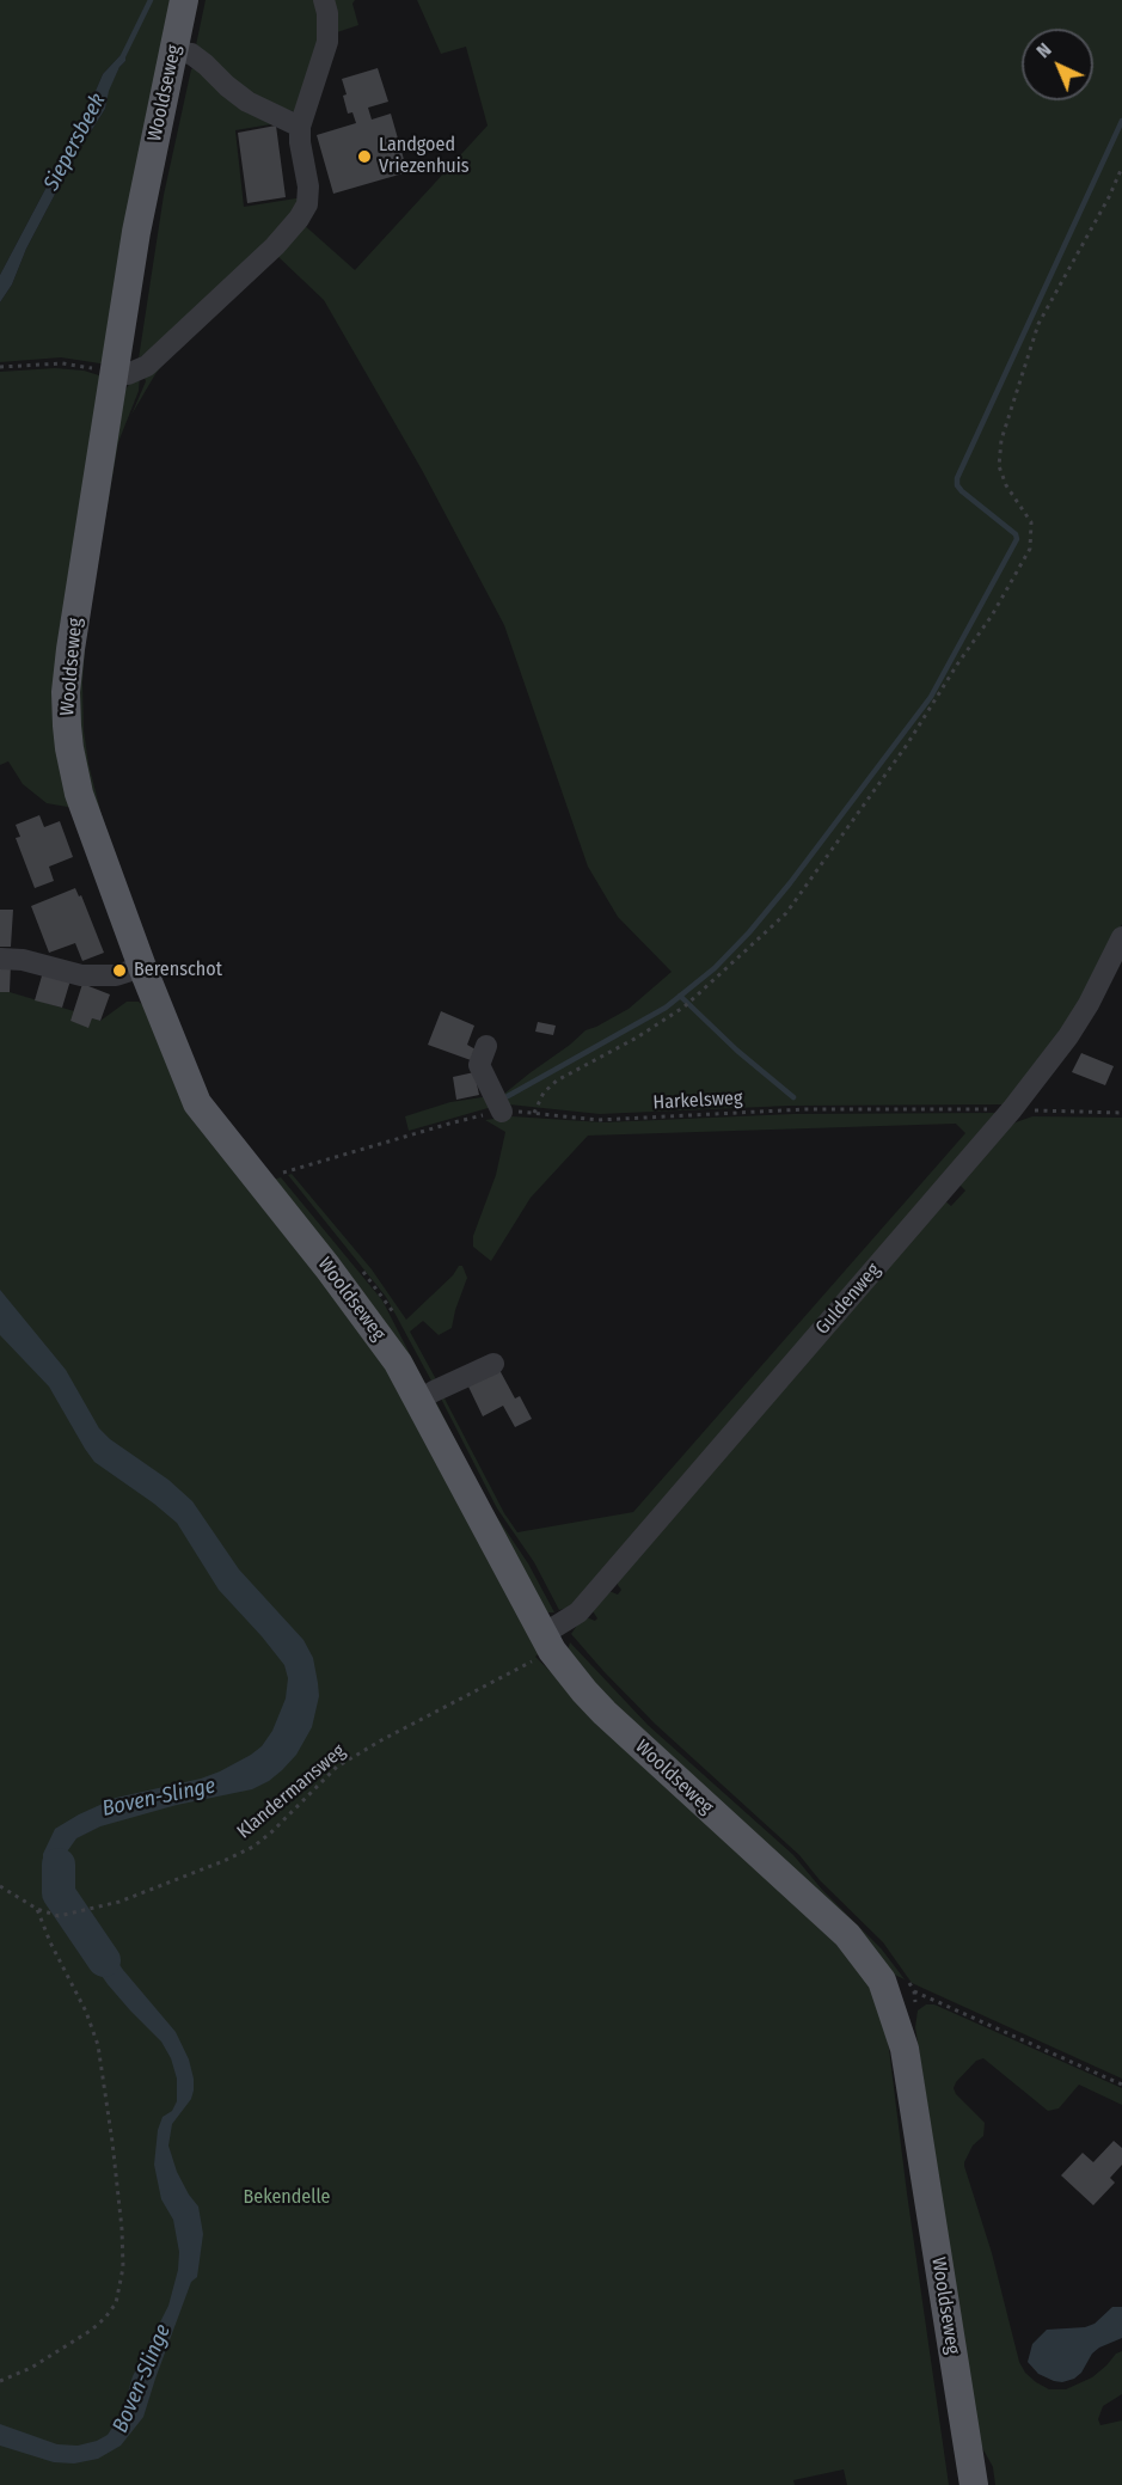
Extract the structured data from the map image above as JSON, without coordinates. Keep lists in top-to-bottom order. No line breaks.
{"streets":{"main road":["Wooldseweg"],"street":["Guldenweg"],"path":["Harkelsweg","Klandermansweg"]},"crossings":[["Wooldseweg","Guldenweg"],["Wooldseweg","Klandermansweg"],["Harkelsweg","Guldenweg"],["Guldenweg","Klandermansweg"]],"water":["Siepersbeek","Boven-Slinge"],"parks":["Bekendelle"],"places":["Landgoed Vriezenhuis","Berenschot"],"north":"top left"}
